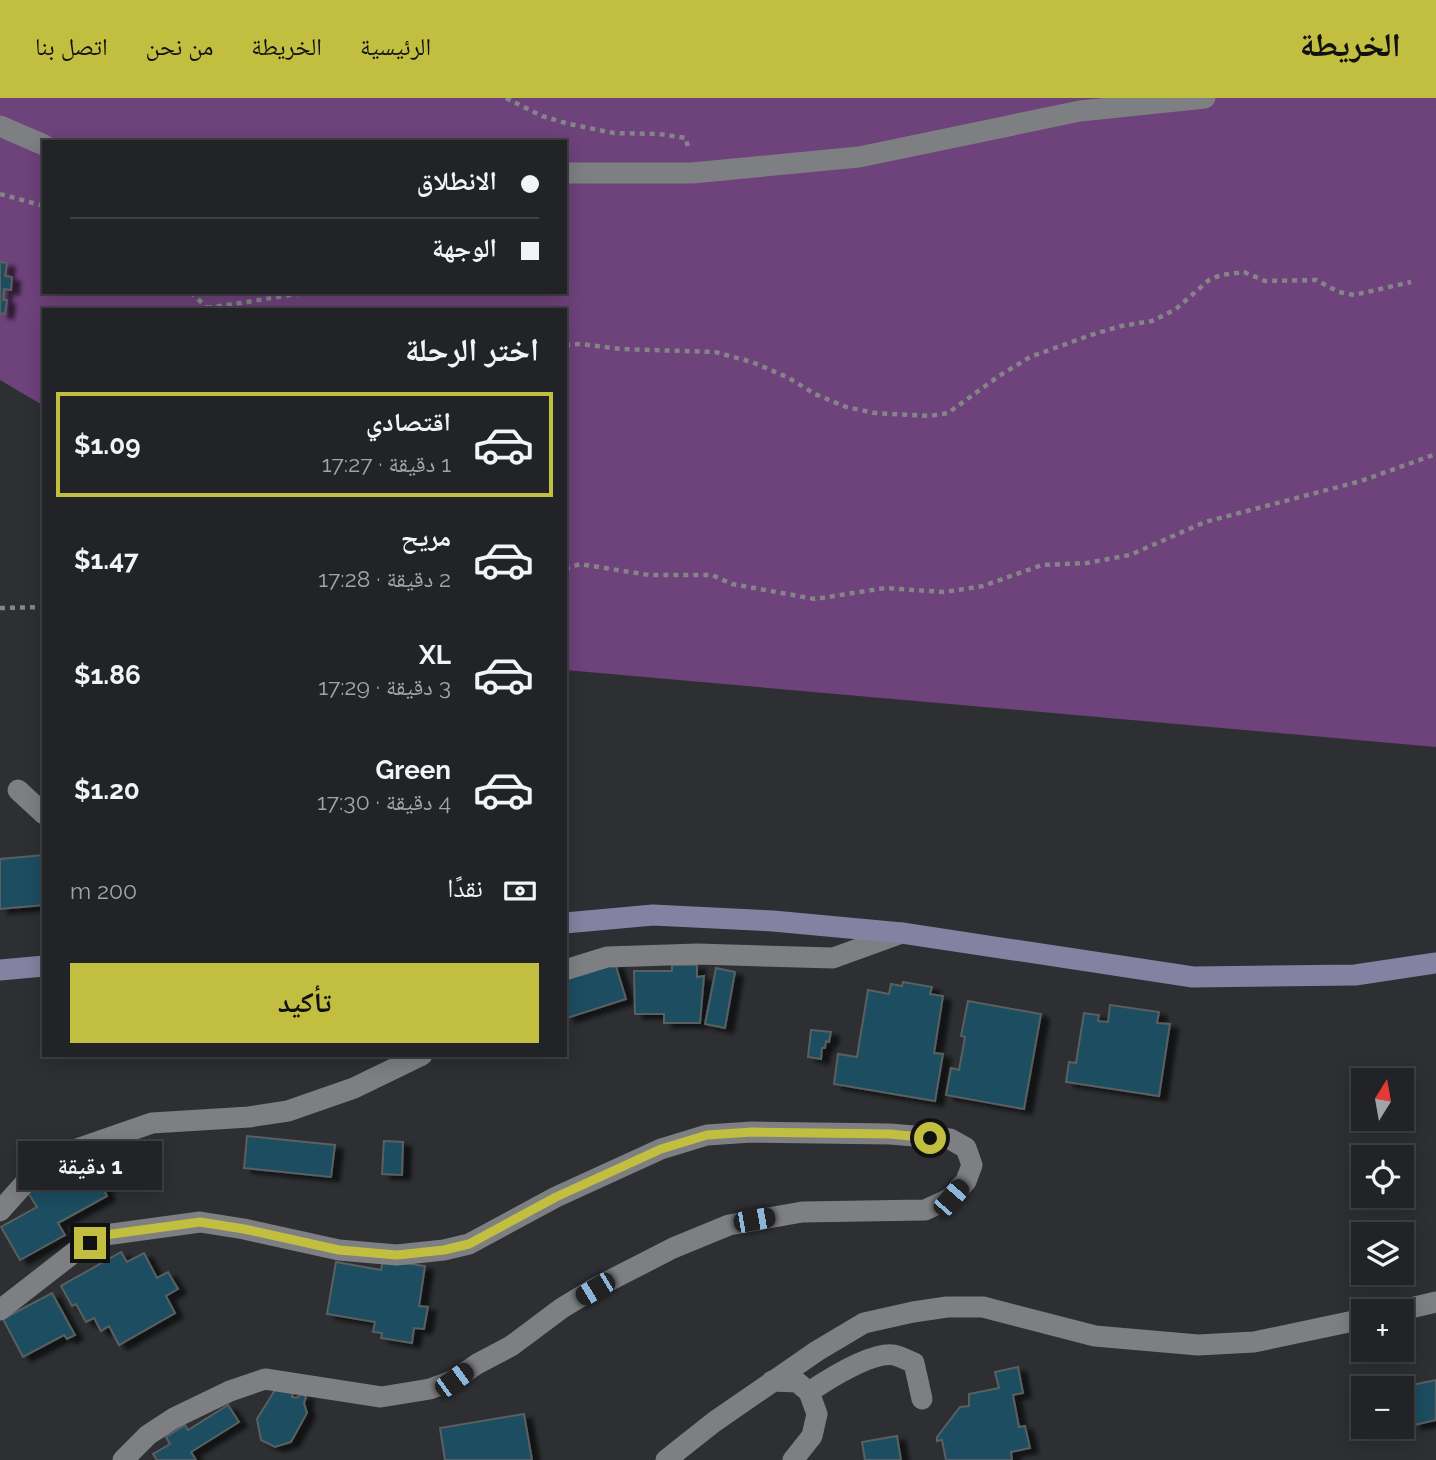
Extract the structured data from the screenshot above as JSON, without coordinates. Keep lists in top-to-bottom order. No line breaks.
{"north":"top","page":{"header":"الخريطة","nav":["الرئيسية","الخريطة","من نحن","اتصل بنا"],"banner":["الانطلاق","الوجهة"],"heading":"اختر الرحلة","list":[{"name":"اقتصادي","note":"1 دقيقة · 17:27","value":"$1.09"},{"name":"مريح","note":"2 دقيقة · 17:28","value":"$1.47"},{"name":"XL","note":"3 دقيقة · 17:29","value":"$1.86"},{"name":"Green","note":"4 دقيقة · 17:30","value":"$1.20"}],"pay":["نقدًا","200 m"],"buttons":"تأكيد","map_buttons":["+","−"],"bubble":"1 دقيقة"}}
